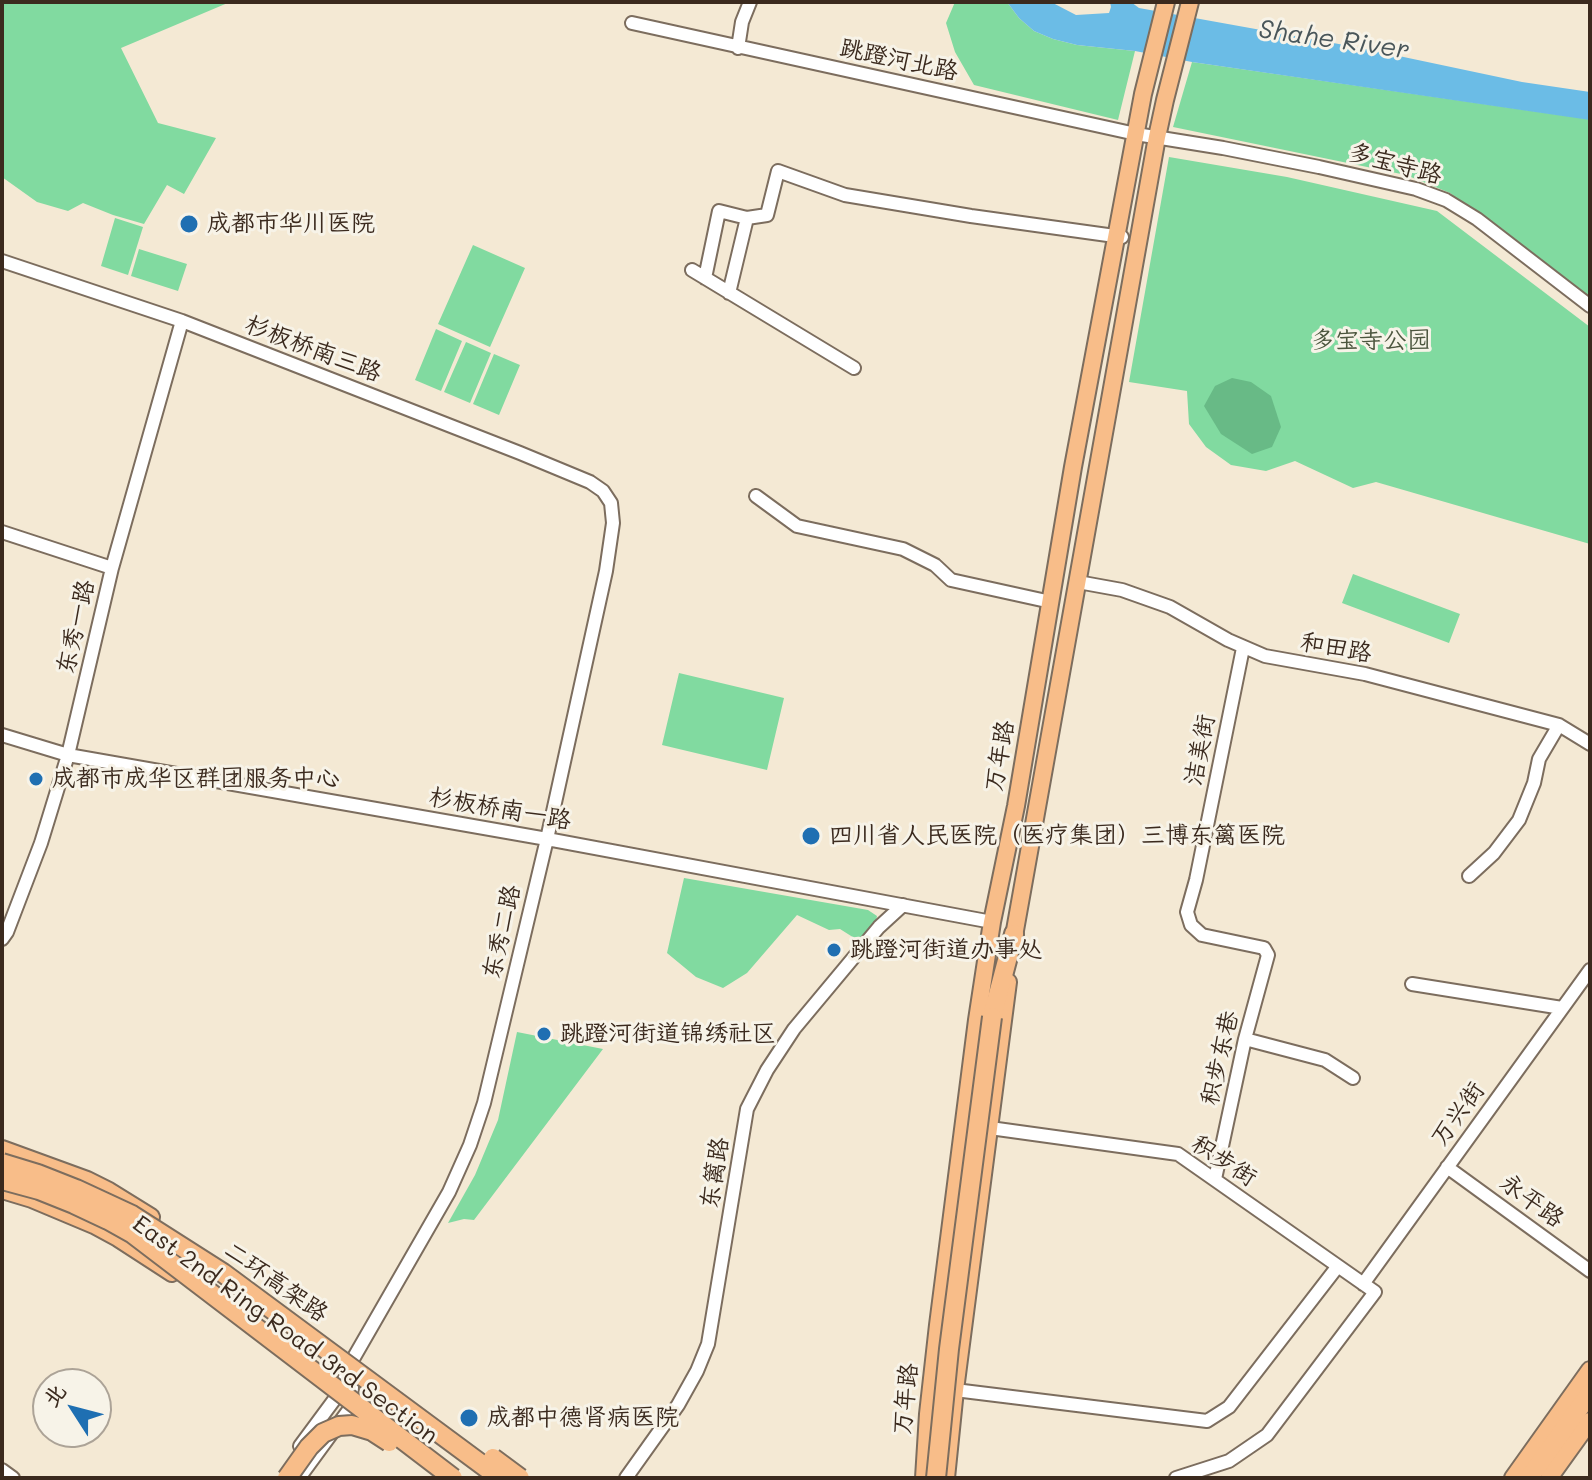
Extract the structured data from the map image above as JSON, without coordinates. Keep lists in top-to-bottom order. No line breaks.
{"streets":{"highway":["二环高架路"],"main road":["万年路","East 2nd Ring Road 3rd Section"],"street":["跳蹬河北路","多宝寺路","杉板桥南三路","东秀一路","和田路","洁美街","杉板桥南一路","东秀二路","积步东巷","万兴街","积步街","东篱路","永平路"]},"crossings":[["跳蹬河北路","多宝寺路"],["跳蹬河北路","万年路"],["多宝寺路","万年路"],["杉板桥南三路","东秀一路"],["杉板桥南三路","东秀二路"],["东秀一路","杉板桥南一路"],["和田路","洁美街"],["和田路","万年路"],["洁美街","积步东巷"],["万年路","杉板桥南一路"],["万年路","积步街"],["杉板桥南一路","东秀二路"],["杉板桥南一路","东篱路"],["东秀二路","二环高架路"],["东秀二路","East 2nd Ring Road 3rd Section"],["积步东巷","积步街"],["万兴街","积步街"],["万兴街","永平路"],["二环高架路","East 2nd Ring Road 3rd Section"]],"water":["Shahe River"],"parks":["多宝寺公园"],"places":["成都市华川医院","成都市成华区群团服务中心","四川省人民医院（医疗集团）三博东篱医院","跳蹬河街道办事处","跳蹬河街道锦绣社区","成都中德肾病医院"],"north":"top left"}
